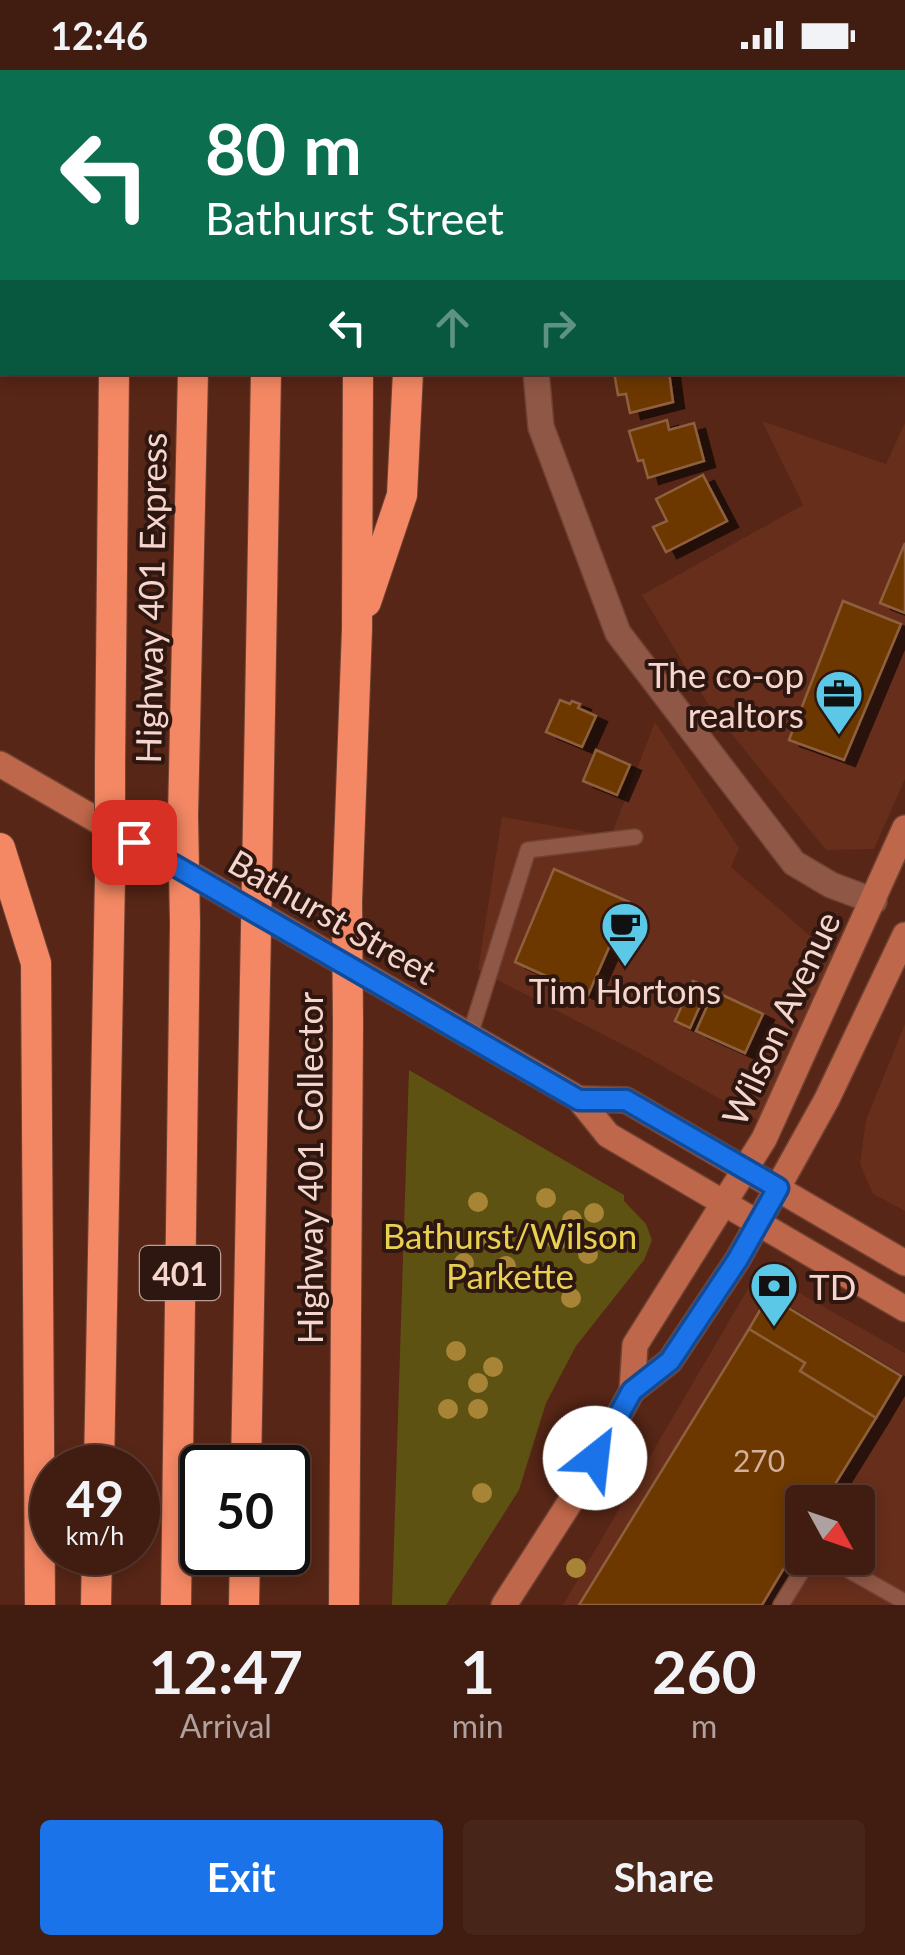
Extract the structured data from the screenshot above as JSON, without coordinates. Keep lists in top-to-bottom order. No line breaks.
{"streets":{"highway":["Highway 401 Express","Highway 401 Collector","401"],"main road":["Bathurst Street","Wilson Avenue"]},"crossings":[["Bathurst Street","Wilson Avenue"]],"parks":["Bathurst/Wilson Parkette"],"places":{"office":["The co-op realtors"],"cafe":["Tim Hortons"],"bank":["TD"]},"house_numbers":["270"],"north":"bottom right","page":{"status":"12:46","turn":["80 m","Bathurst Street"],"speed":"49 km/h","limit":"50","eta":["12:47","Arrival","1","min","260","m"],"buttons":["Exit","Share"]}}
